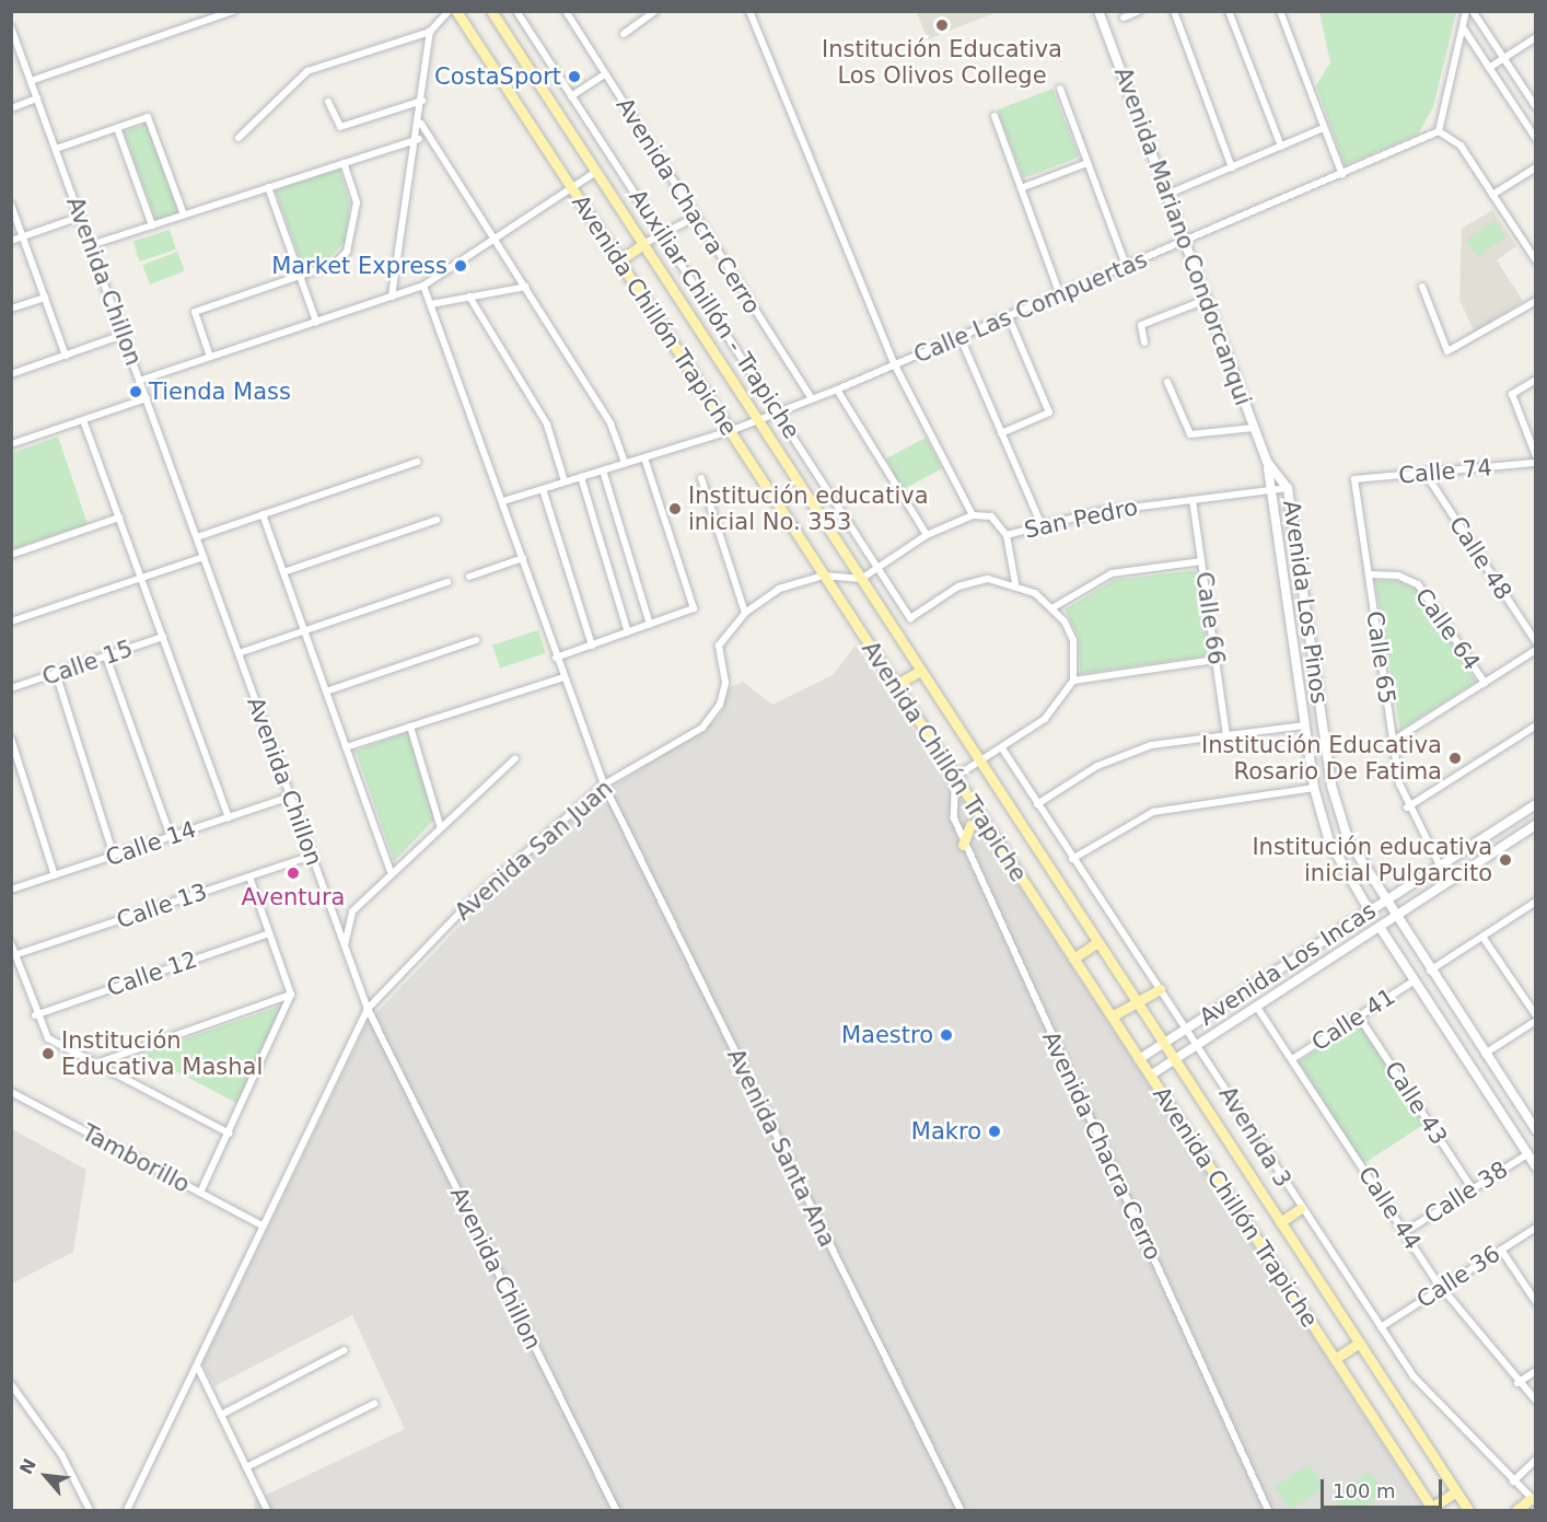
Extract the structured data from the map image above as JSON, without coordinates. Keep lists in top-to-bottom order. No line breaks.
{"streets":{"main road":["Avenida Chillón Trapiche"],"street":["Avenida Chacra Cerro","Avenida Mariano Condorcanqui","Avenida Chillon","Calle Las Compuertas","Auxiliar Chillón - Trapiche","Calle 74","San Pedro","Calle 48","Avenida Los Pinos","Calle 66","Calle 64","Calle 65","Calle 15","Calle 14","Avenida San Juan","Calle 13","Avenida Los Incas","Calle 12","Calle 41","Calle 43","Avenida 3","Avenida Santa Ana","Tamborillo","Calle 38","Calle 44","Calle 36"]},"crossings":[["Avenida Chacra Cerro","Calle Las Compuertas"],["Avenida Chacra Cerro","Avenida Chillón Trapiche"],["Avenida Mariano Condorcanqui","Calle Las Compuertas"],["Avenida Mariano Condorcanqui","San Pedro"],["Avenida Mariano Condorcanqui","Avenida Los Pinos"],["Avenida Chillon","Calle 14"],["Avenida Chillon","Avenida San Juan"],["Avenida Chillon","Calle 13"],["Calle Las Compuertas","Auxiliar Chillón - Trapiche"],["Calle Las Compuertas","Avenida Chillón Trapiche"],["Calle Las Compuertas","Avenida Santa Ana"],["Avenida Chillón Trapiche","Avenida San Juan"],["Avenida Chillón Trapiche","Avenida Los Incas"],["Calle 74","Calle 48"],["Calle 74","Calle 65"],["San Pedro","Avenida Los Pinos"],["San Pedro","Calle 66"],["Avenida Los Pinos","Avenida Los Incas"],["Calle 64","Calle 65"],["Calle 65","Avenida Los Incas"],["Avenida San Juan","Avenida Santa Ana"],["Avenida San Juan","Tamborillo"],["Avenida Los Incas","Avenida 3"],["Avenida Los Incas","Calle 44"],["Calle 41","Calle 43"],["Calle 41","Calle 44"],["Calle 43","Calle 38"],["Avenida 3","Calle 36"],["Calle 38","Calle 44"],["Calle 44","Calle 36"]],"places":["Institución Educativa Los Olivos College","CostaSport","Market Express","Tienda Mass","Institución educativa inicial No. 353","Institución Educativa Rosario De Fatima","Institución educativa inicial Pulgarcito","Aventura","Maestro","Institución Educativa Mashal","Makro"],"scale_bar":"100 m","north":"top left"}
